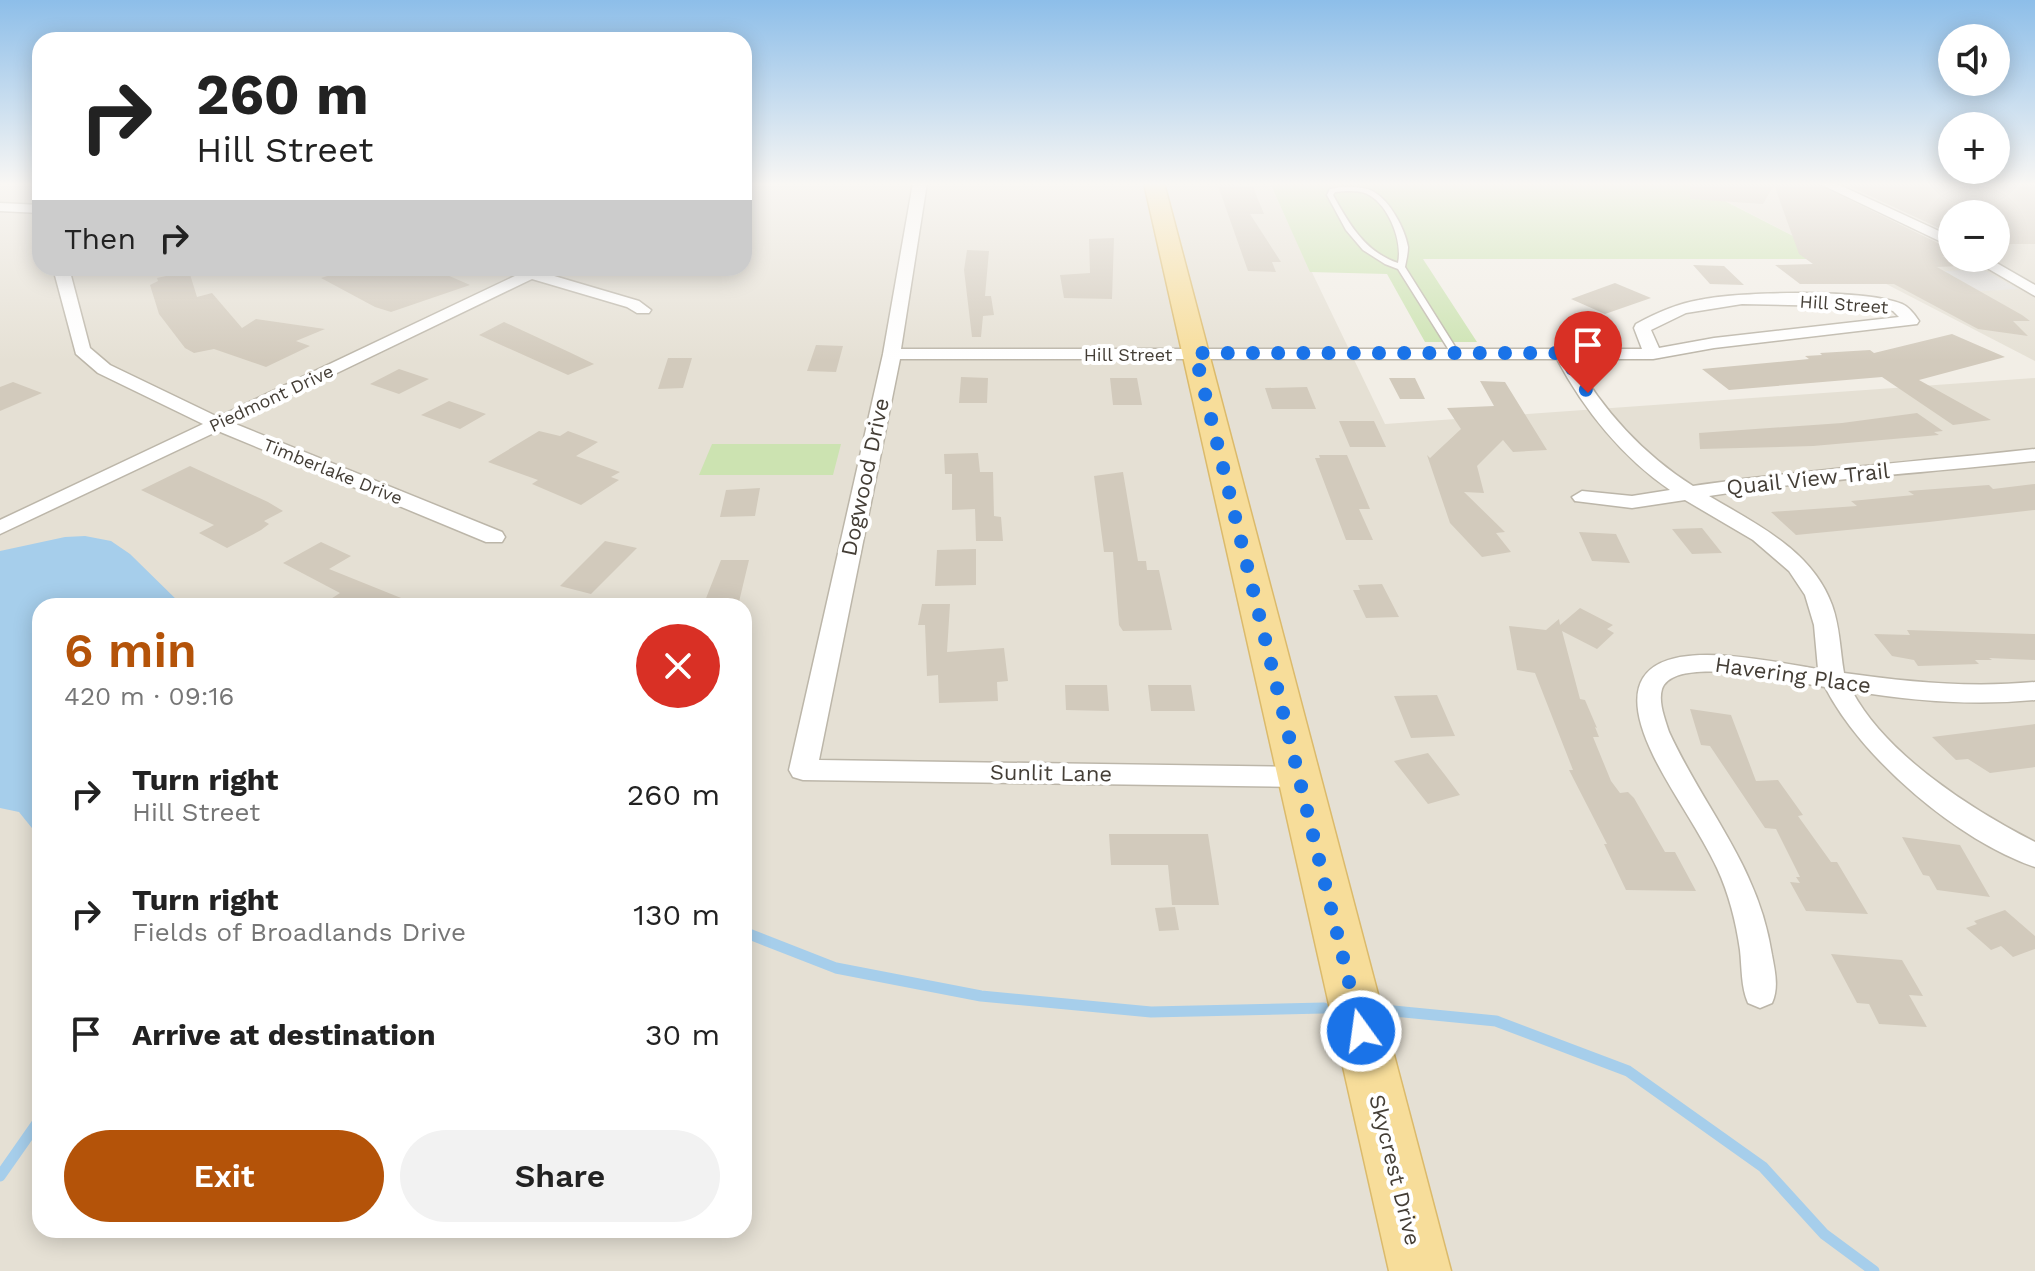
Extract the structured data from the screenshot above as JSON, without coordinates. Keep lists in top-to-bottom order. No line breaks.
{"streets":{"main road":["Skycrest Drive"],"street":["Hill Street","Piedmont Drive","Timberlake Drive","Dogwood Drive","Quail View Trail","Havering Place","Sunlit Lane"]},"crossings":[["Hill Street","Dogwood Drive"],["Hill Street","Skycrest Drive"],["Piedmont Drive","Timberlake Drive"],["Dogwood Drive","Sunlit Lane"],["Sunlit Lane","Skycrest Drive"]],"page":{"map_buttons":["+","−"],"turn":["260 m","Hill Street"],"then":"Then","heading":["6 min","420 m · 09:16"],"list":[{"name":"Turn right","note":"Hill Street","value":"260 m"},{"name":"Turn right","note":"Fields of Broadlands Drive","value":"130 m"},{"name":"Arrive at destination","value":"30 m"}],"buttons":["Exit","Share"]}}
